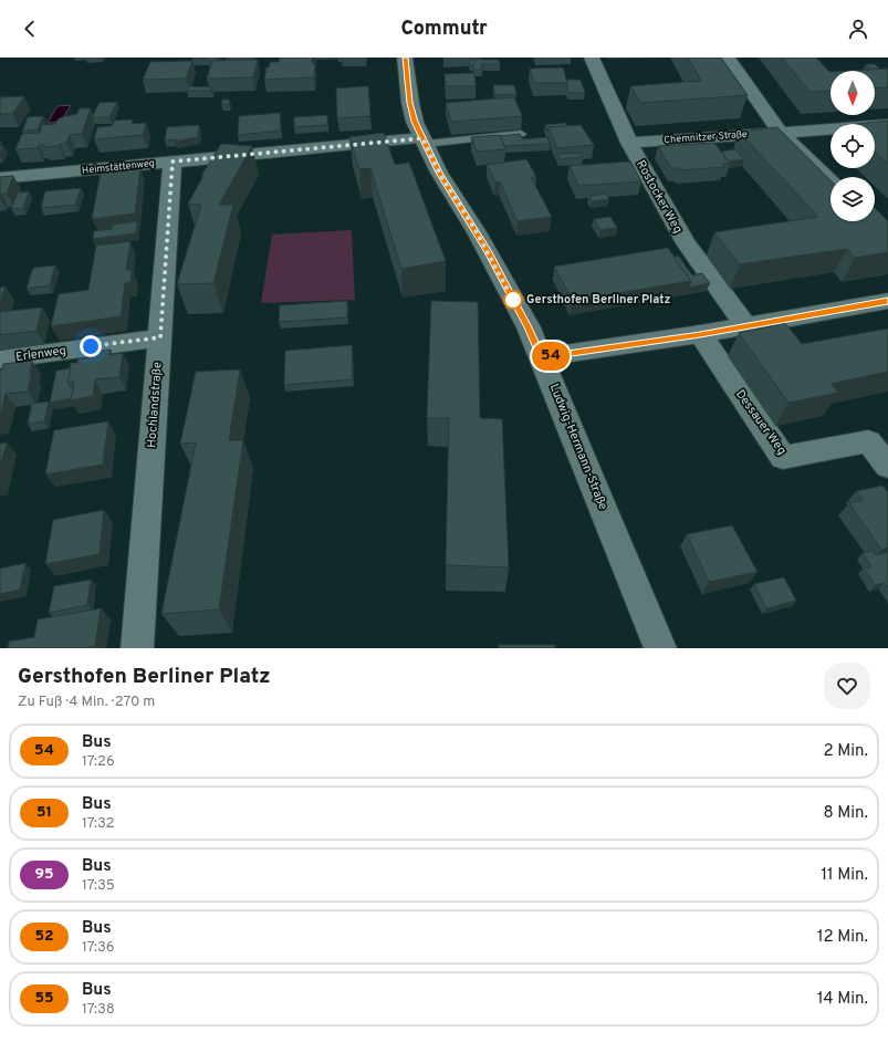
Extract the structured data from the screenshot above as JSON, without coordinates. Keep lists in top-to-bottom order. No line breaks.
{"streets":{"street":["Chemnitzer Straße","Heimstättenweg","Rostocker Weg","Erlenweg","Hochlandstraße","Dessauer Weg","Ludwig-Hermann-Straße"]},"crossings":[["Chemnitzer Straße","Rostocker Weg"],["Heimstättenweg","Hochlandstraße"],["Heimstättenweg","Ludwig-Hermann-Straße"],["Erlenweg","Hochlandstraße"]],"places":["Gersthofen Berliner Platz"],"lines":["bus line 54"],"north":"bottom","page":{"header":"Commutr","on_map":"54","heading":["Gersthofen Berliner Platz","Zu Fuß · 4 Min. · 270 m"],"list":[{"mark":"54","name":"Bus","note":"17:26","value":"2 Min."},{"mark":"51","name":"Bus","note":"17:32","value":"8 Min."},{"mark":"95","name":"Bus","note":"17:35","value":"11 Min."},{"mark":"52","name":"Bus","note":"17:36","value":"12 Min."},{"mark":"55","name":"Bus","note":"17:38","value":"14 Min."}]}}
